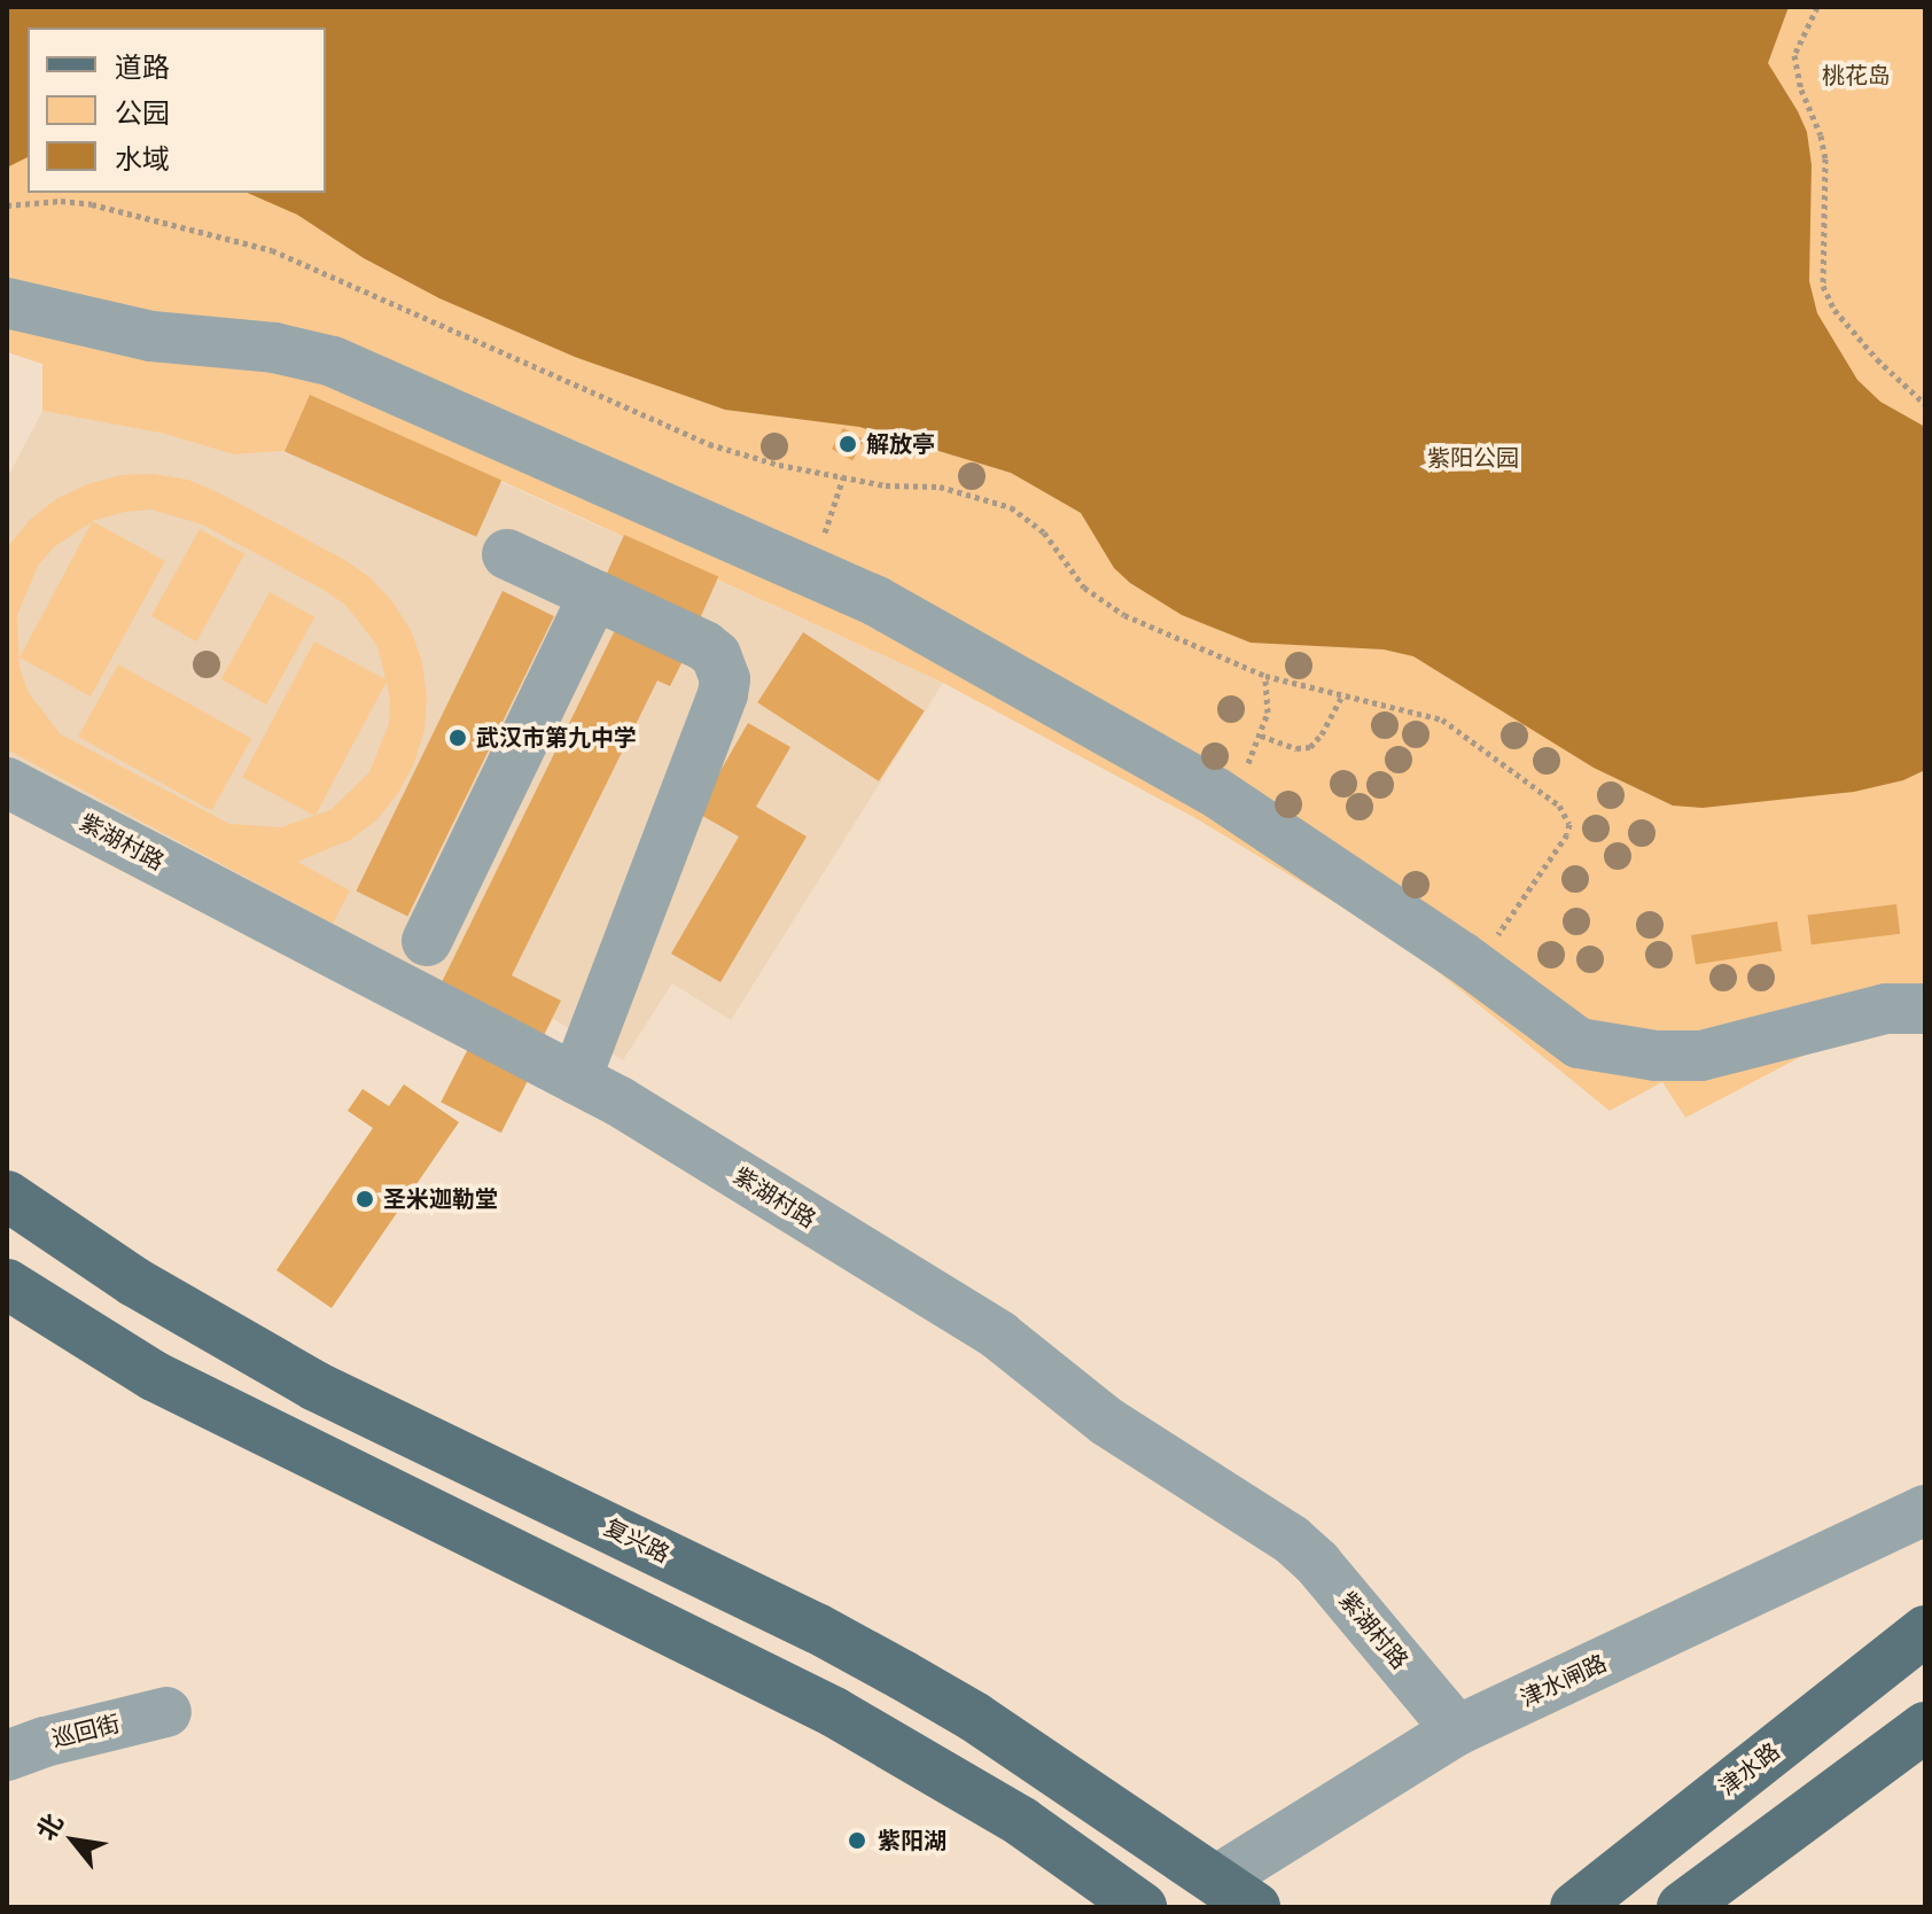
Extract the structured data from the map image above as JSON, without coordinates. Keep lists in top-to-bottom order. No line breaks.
{"streets":{"main road":["复兴路","津水路"],"street":["紫湖村路","津水闸路","巡回街"]},"crossings":[["紫湖村路","津水闸路"],["复兴路","津水闸路"]],"parks":["桃花岛","紫阳公园"],"places":["解放亭","武汉市第九中学","圣米迦勒堂","紫阳湖"],"legend":["道路","公园","水域"],"north":"top left"}
